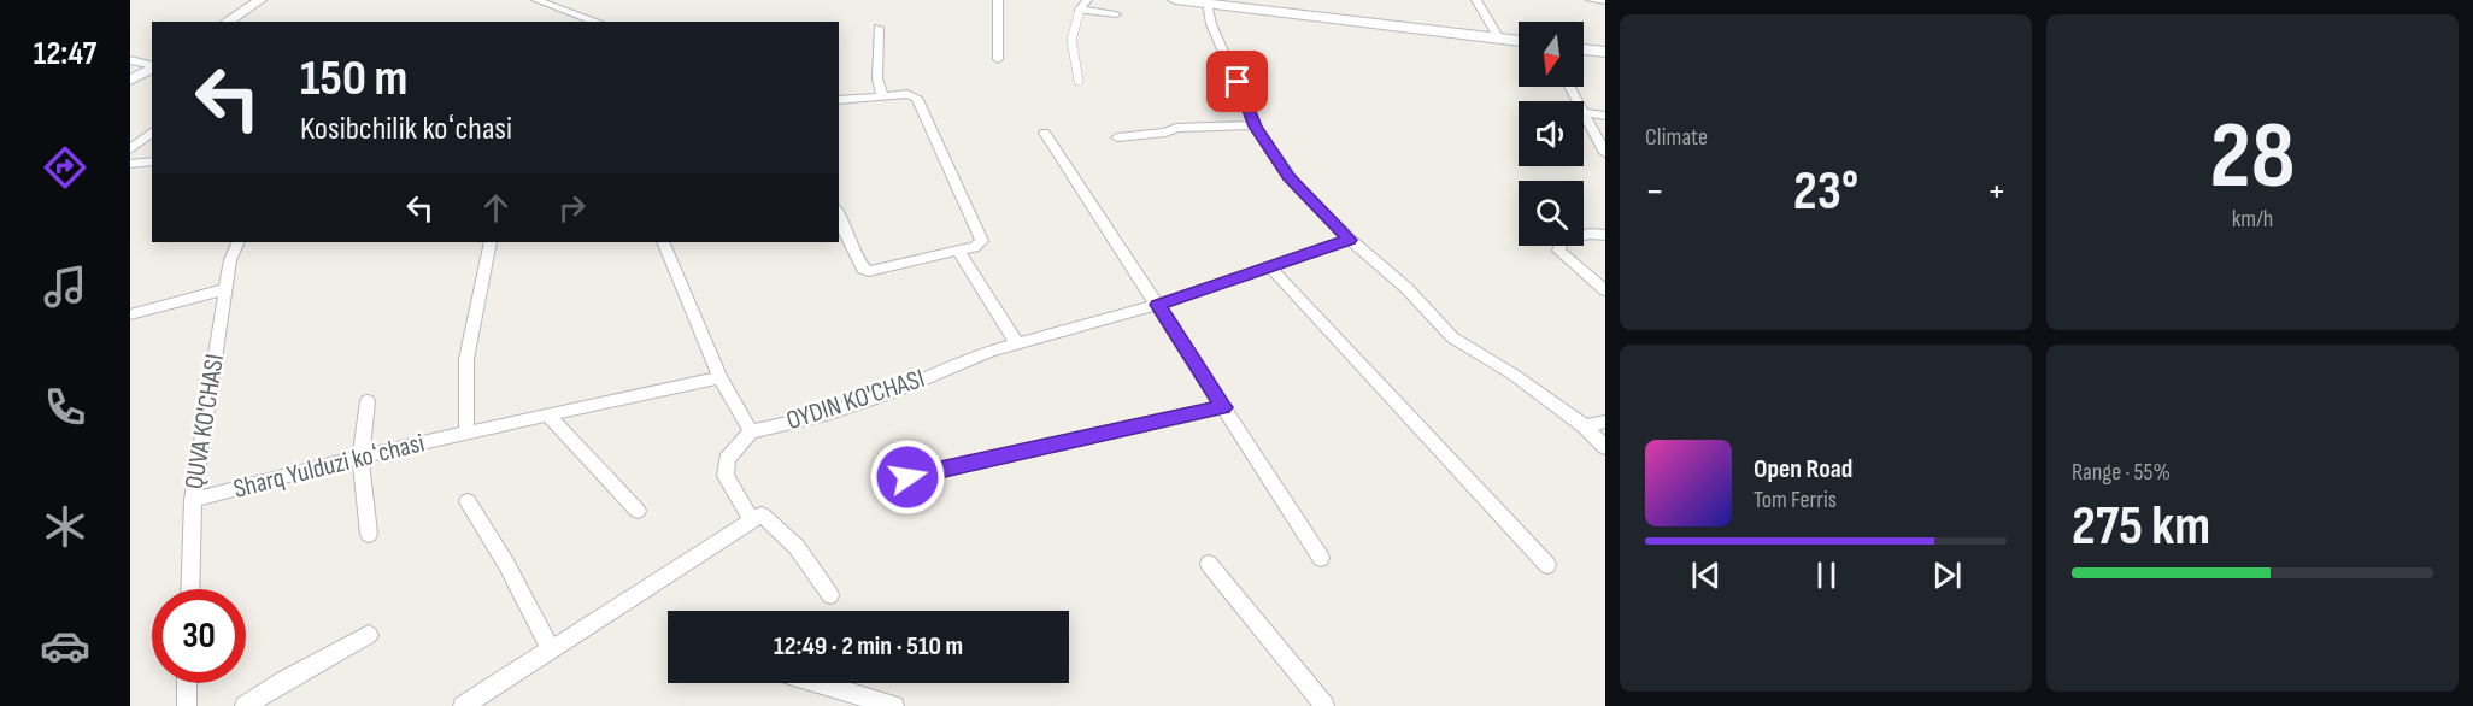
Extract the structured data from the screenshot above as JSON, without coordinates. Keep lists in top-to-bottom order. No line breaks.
{"streets":{"street":["OYDIN KO'CHASI","QUVA KO'CHASI","Sharq Yulduzi koʻchasi"]},"crossings":[["QUVA KO'CHASI","Sharq Yulduzi koʻchasi"]],"north":"bottom","page":{"tabs":"12:47","tile":["Climate",["28","km/h"],["Range · 55%","275 km"]],"turn":["150 m","Kosibchilik koʻchasi"],"heat":["−","23°","+"],"song":["Open Road","Tom Ferris"],"limit":"30","trip":"12:49 · 2 min · 510 m"}}
